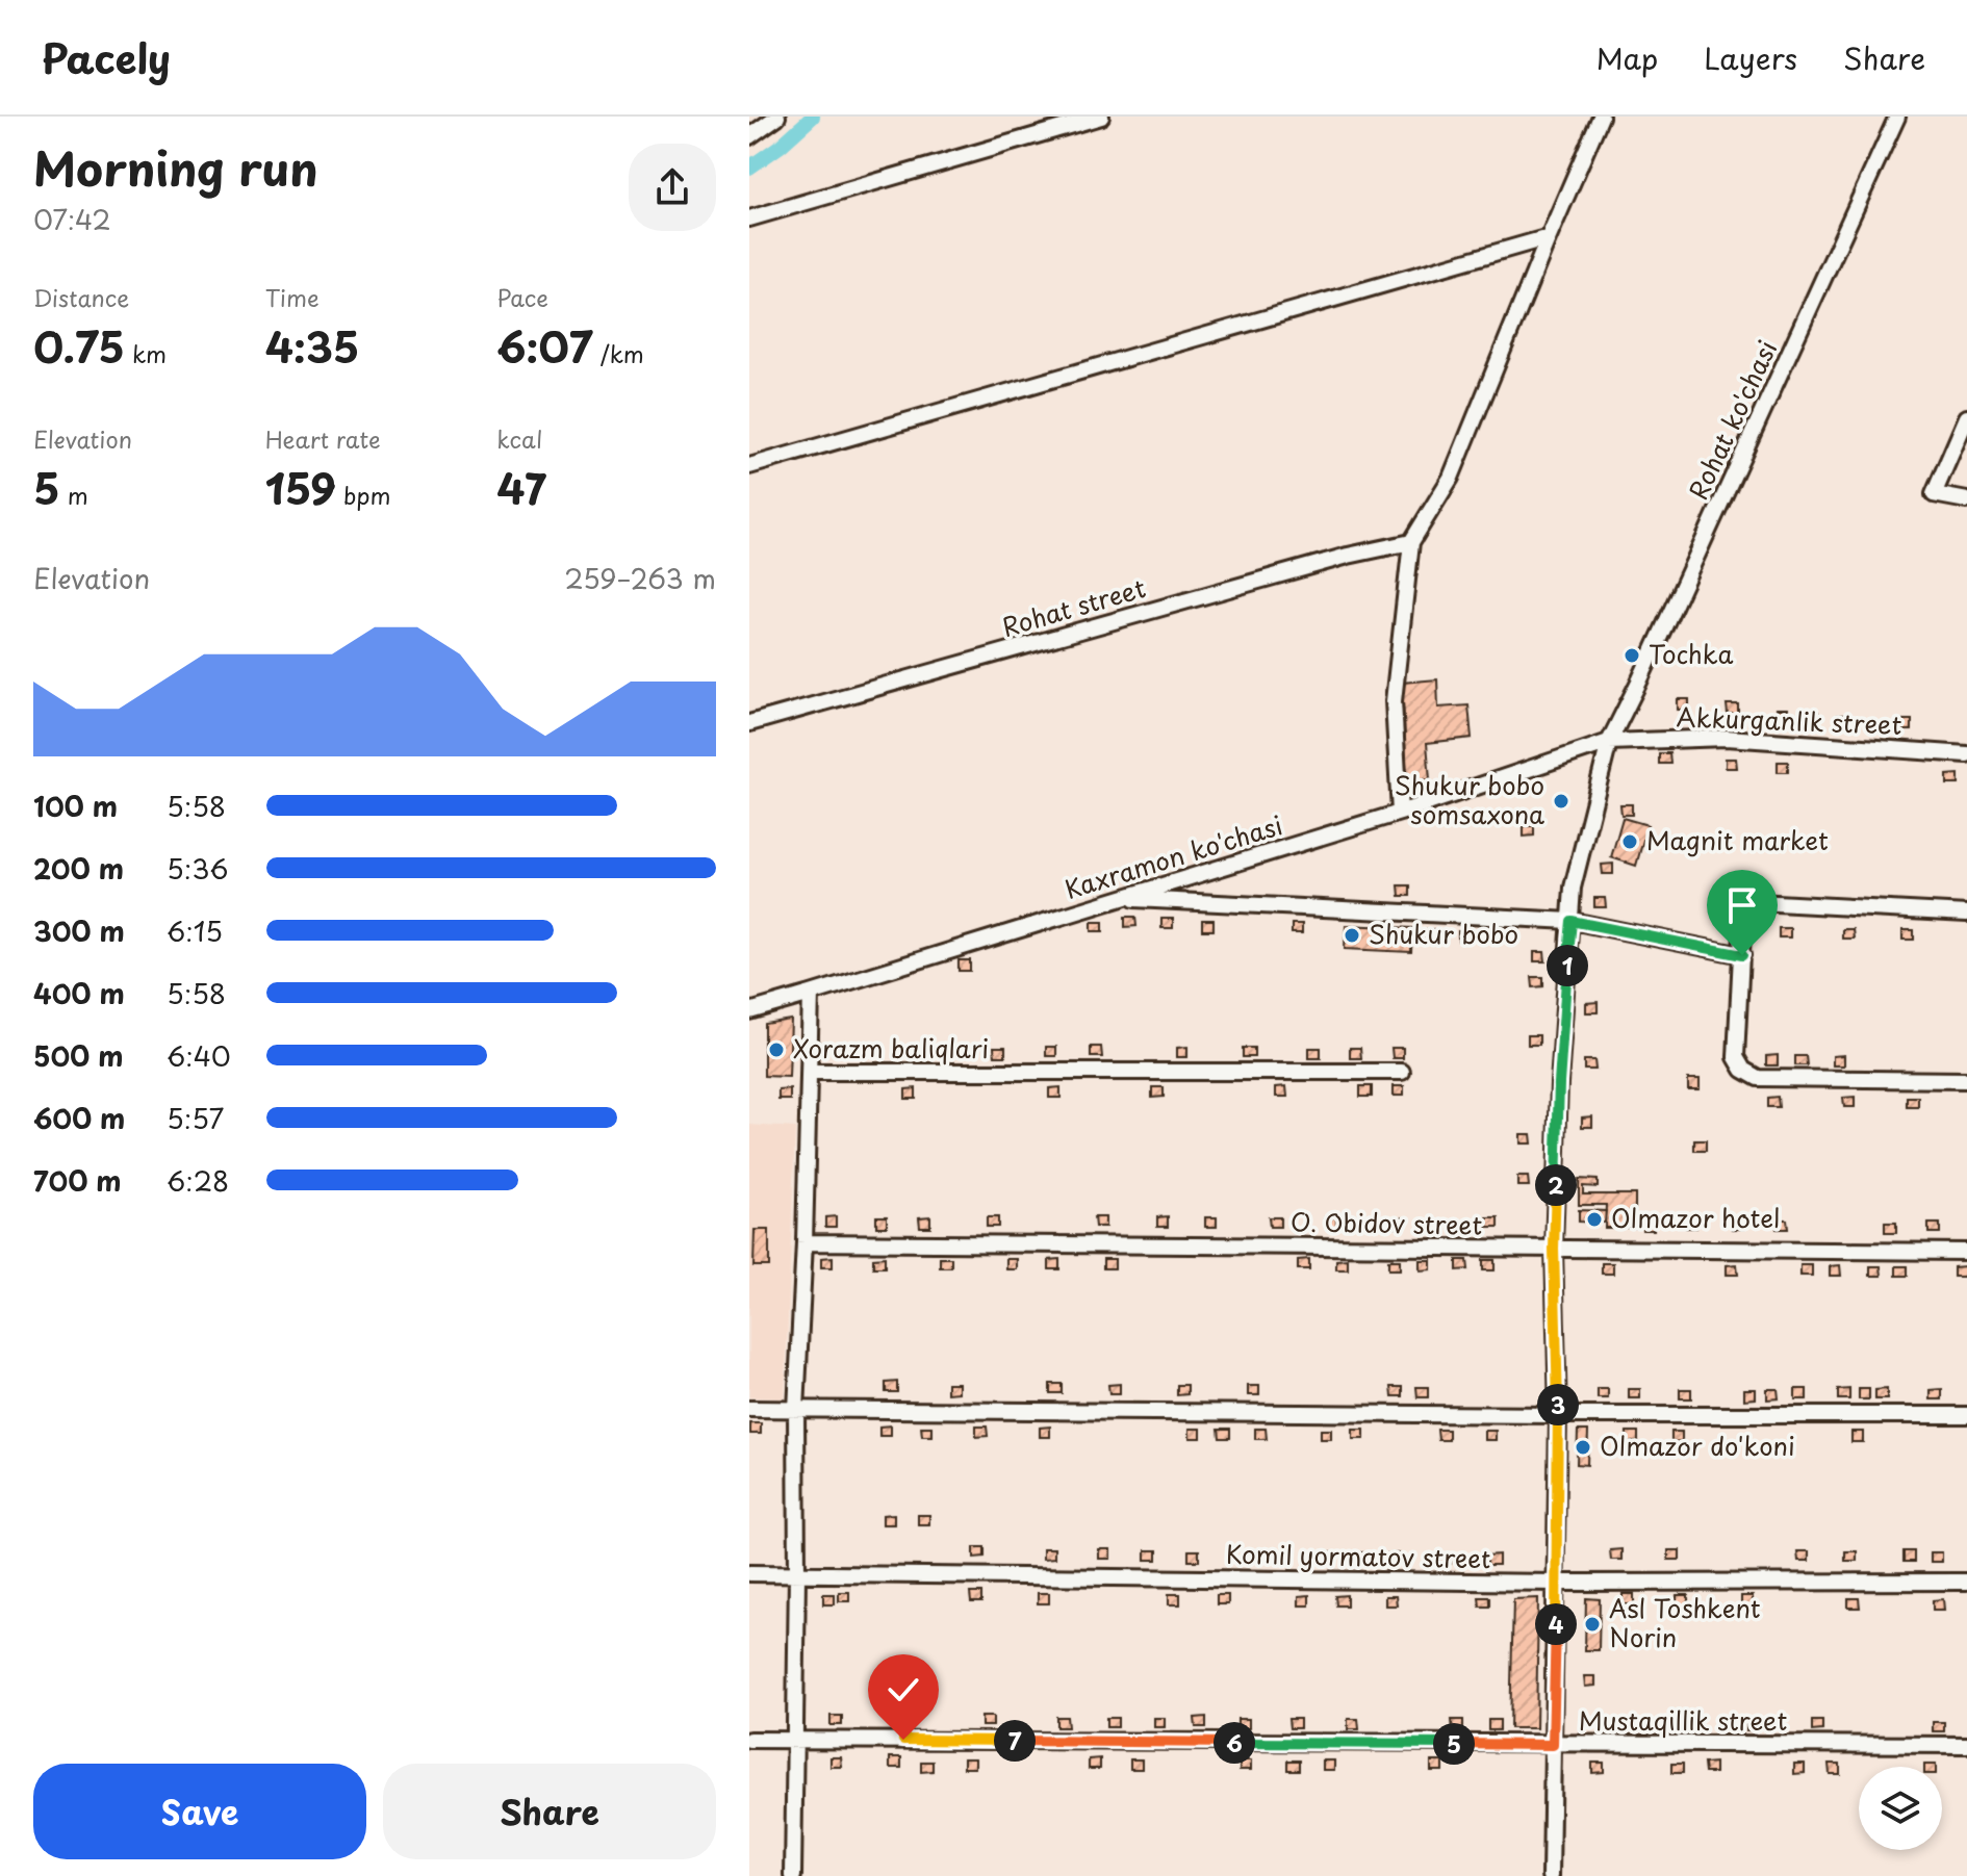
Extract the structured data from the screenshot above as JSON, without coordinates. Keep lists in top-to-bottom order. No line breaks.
{"streets":{"street":["Rohat ko'chasi","Rohat street","Akkurganlik street","Kaxramon ko'chasi","O. Obidov street","Komil yormatov street","Mustaqillik street"]},"crossings":[["Rohat ko'chasi","Akkurganlik street"],["Rohat ko'chasi","Kaxramon ko'chasi"],["Akkurganlik street","Kaxramon ko'chasi"]],"places":["Tochka","Shukur bobo somsaxona","Magnit market","Shukur bobo","Xorazm baliqlari","Olmazor hotel","Olmazor do'koni","Asl Toshkent Norin"],"page":{"header":"Pacely","nav":["Map","Layers","Share"],"heading":["Morning run","07:42"],"stats":[["Distance","0.75 km"],["Time","4:35"],["Pace","6:07 /km"],["Elevation","5 m"],["Heart rate","159 bpm"],["kcal","47"]],"chart":["Elevation","259–263 m"],"list":[{"name":"100 m","note":"5:58"},{"name":"200 m","note":"5:36"},{"name":"300 m","note":"6:15"},{"name":"400 m","note":"5:58"},{"name":"500 m","note":"6:40"},{"name":"600 m","note":"5:57"},{"name":"700 m","note":"6:28"}],"pins":["1","2","3","4","7","6","5"],"buttons":["Save","Share"]}}
